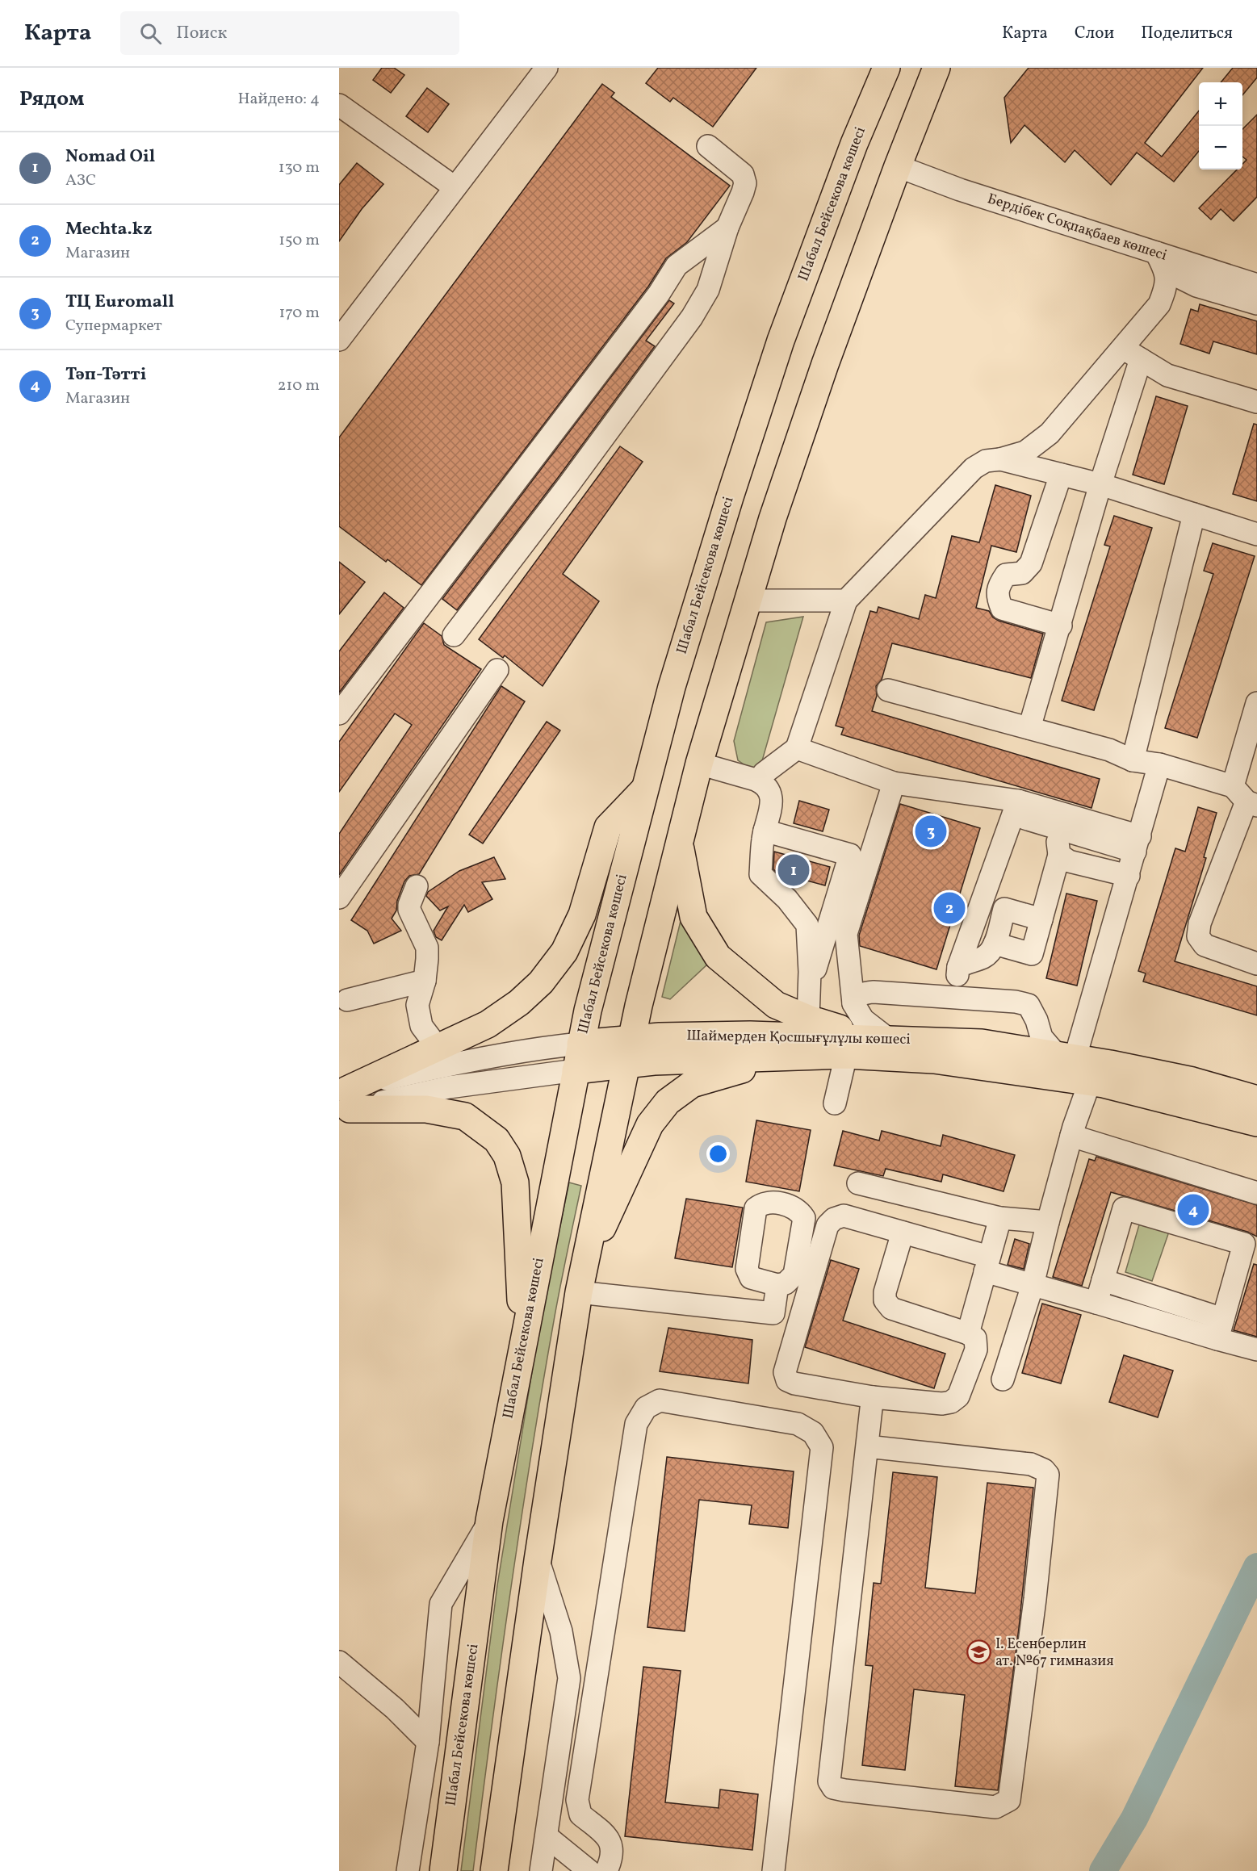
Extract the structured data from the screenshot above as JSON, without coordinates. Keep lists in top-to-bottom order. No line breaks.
{"streets":{"main road":["Шабал Бейсекова көшесі","Шаймерден Қосшығұлұлы көшесі"],"street":["Бердібек Соқпақбаев көшесі"]},"crossings":[["Шабал Бейсекова көшесі","Шаймерден Қосшығұлұлы көшесі"]],"places":{"school or university":["І. Есенберлин ат. №67 гимназия"]},"page":{"header":"Карта","search":"Поиск","nav":["Карта","Слои","Поделиться"],"heading":["Рядом","Найдено: 4"],"map_buttons":["+","−"],"list":[{"mark":"1","name":"Nomad Oil","note":"АЗС","value":"130 m"},{"mark":"2","name":"Mechta.kz","note":"Магазин","value":"150 m"},{"mark":"3","name":"ТЦ Euromall","note":"Супермаркет","value":"170 m"},{"mark":"4","name":"Тәп-Тәтті","note":"Магазин","value":"210 m"}],"pins":["3","1","2","4"]}}
